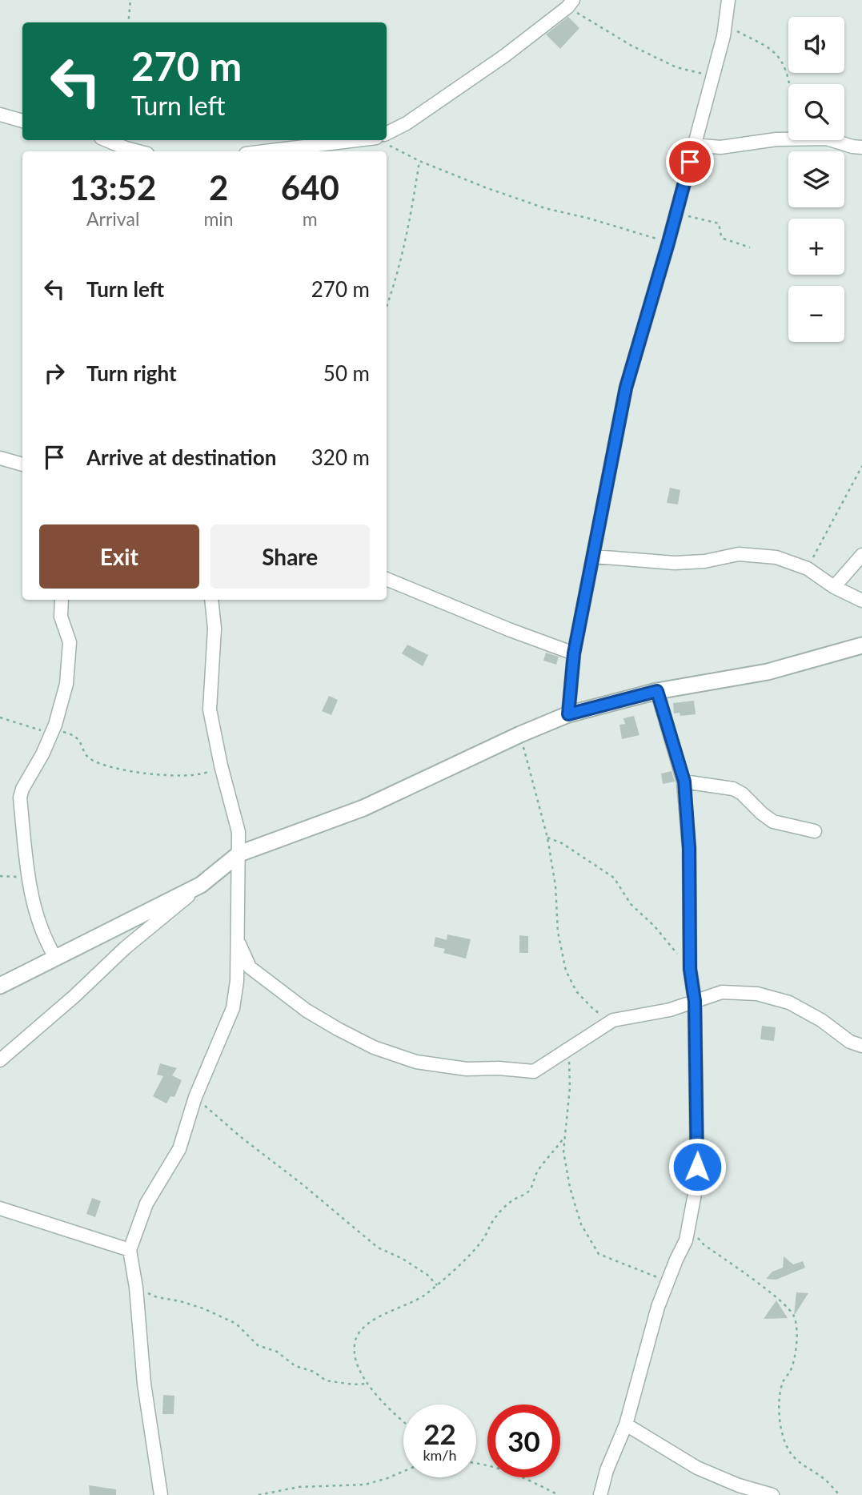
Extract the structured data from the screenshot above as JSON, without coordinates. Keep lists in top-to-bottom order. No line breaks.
{"page":{"map_buttons":["+","−"],"turn":["270 m","Turn left"],"eta":["13:52","Arrival","2","min","640","m"],"list":[{"name":"Turn left","value":"270 m"},{"name":"Turn right","value":"50 m"},{"name":"Arrive at destination","value":"320 m"}],"buttons":["Exit","Share"],"speed":"22 km/h","limit":"30"}}
